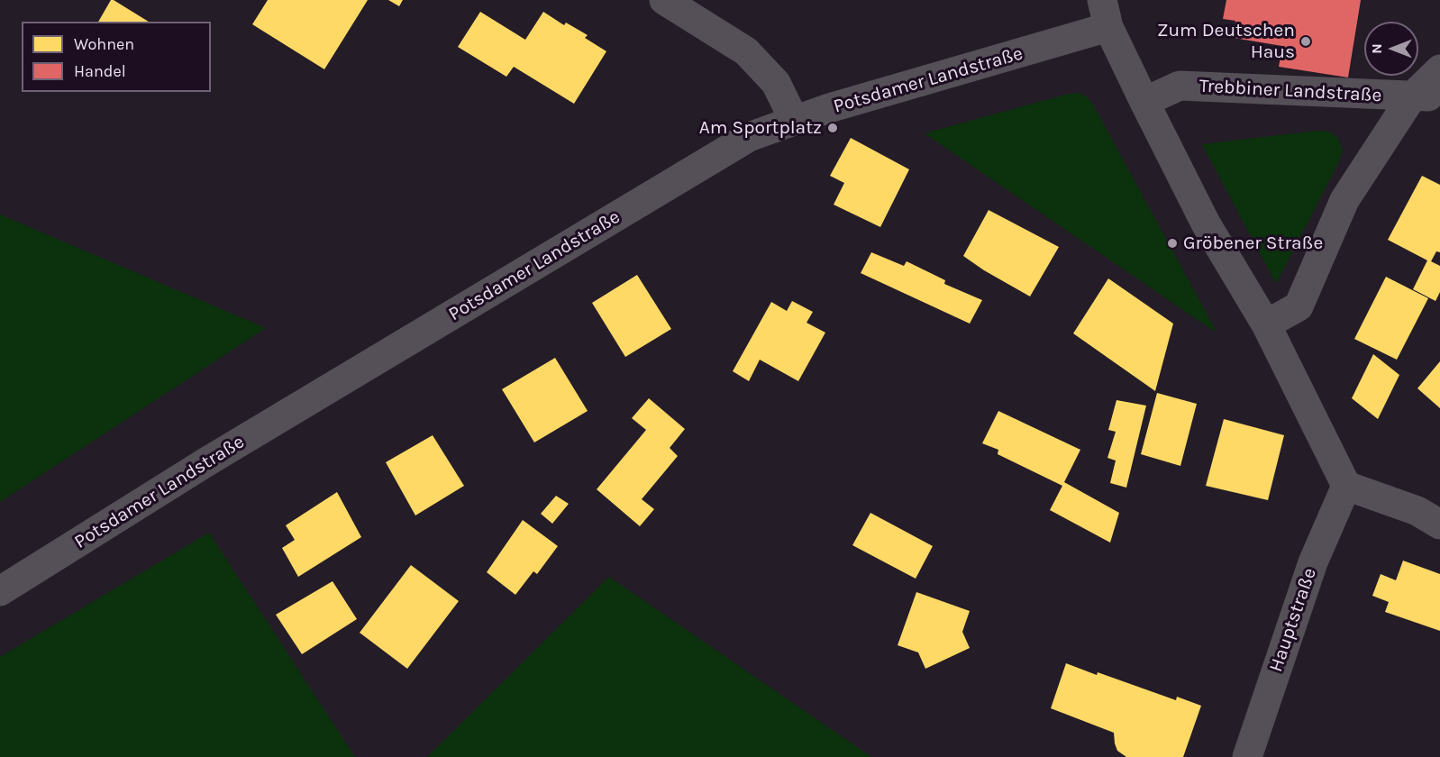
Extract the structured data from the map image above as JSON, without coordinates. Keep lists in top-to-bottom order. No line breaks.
{"streets":{"street":["Potsdamer Landstraße","Trebbiner Landstraße","Hauptstraße"]},"places":["Zum Deutschen Haus","Am Sportplatz","Gröbener Straße"],"legend":["Wohnen","Handel"],"north":"left"}
